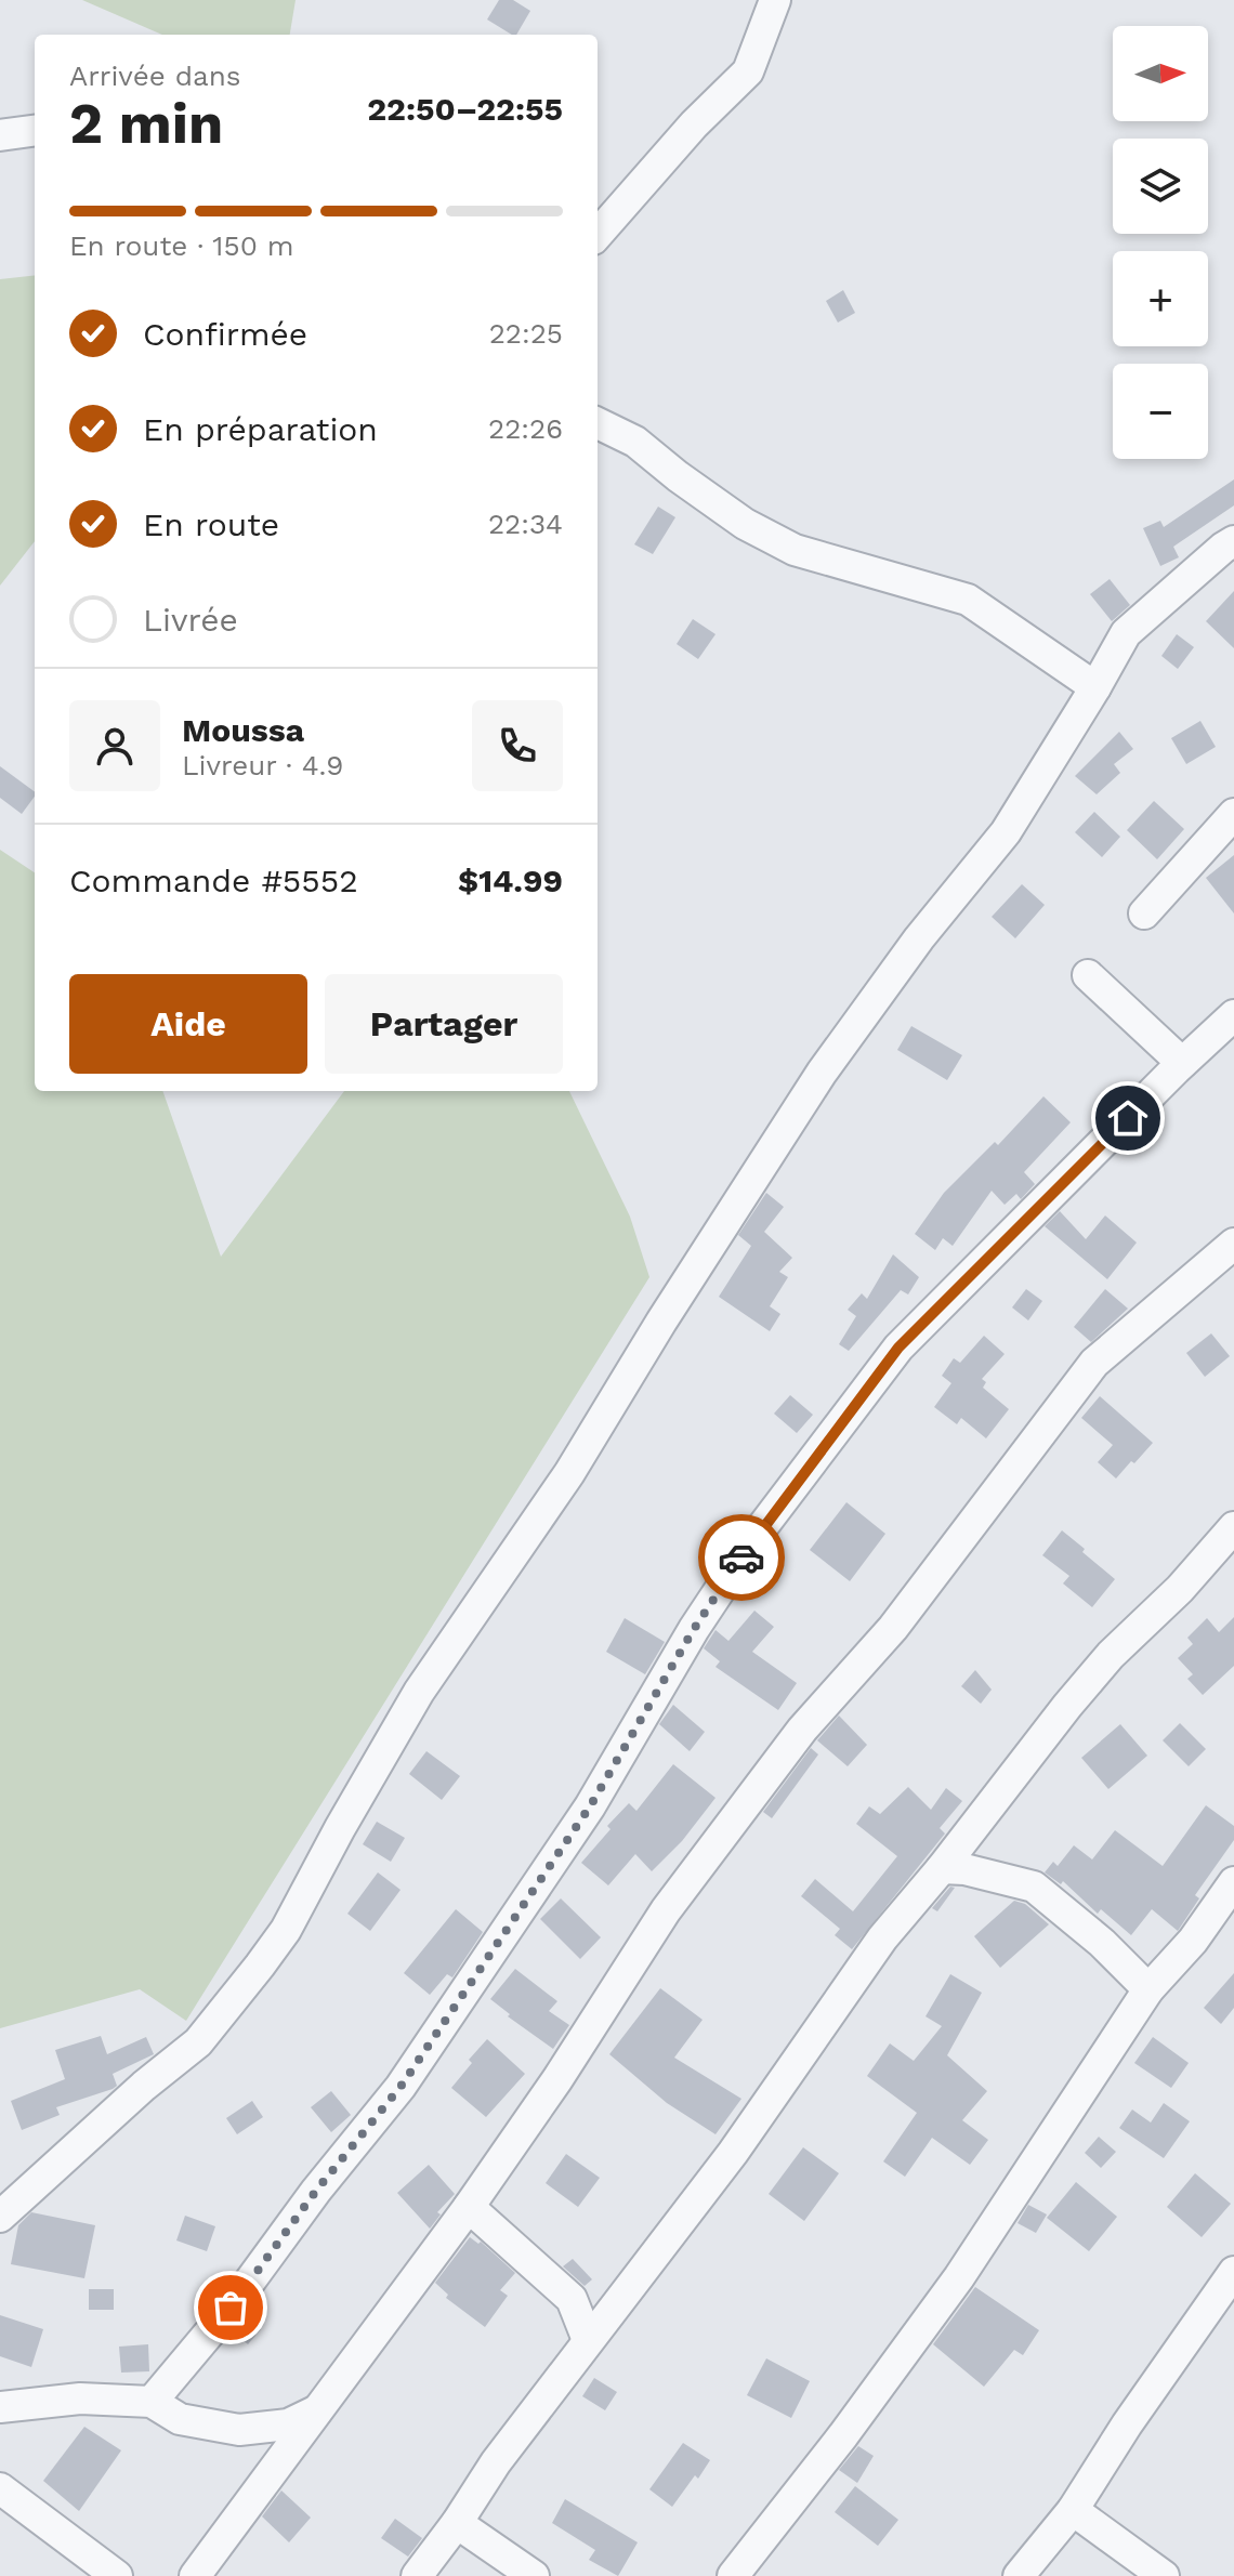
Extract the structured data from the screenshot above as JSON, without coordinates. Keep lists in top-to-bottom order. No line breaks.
{"north":"right","page":{"map_buttons":["+","−"],"heading":["2 min","Arrivée dans","22:50–22:55"],"panel":["Moussa","Livreur · 4.9","Commande #5552","$14.99"],"bar":"En route · 150 m","list":[["Confirmée","22:25"],["En préparation","22:26"],["En route","22:34"],"Livrée"],"buttons":["Aide","Partager"]}}
